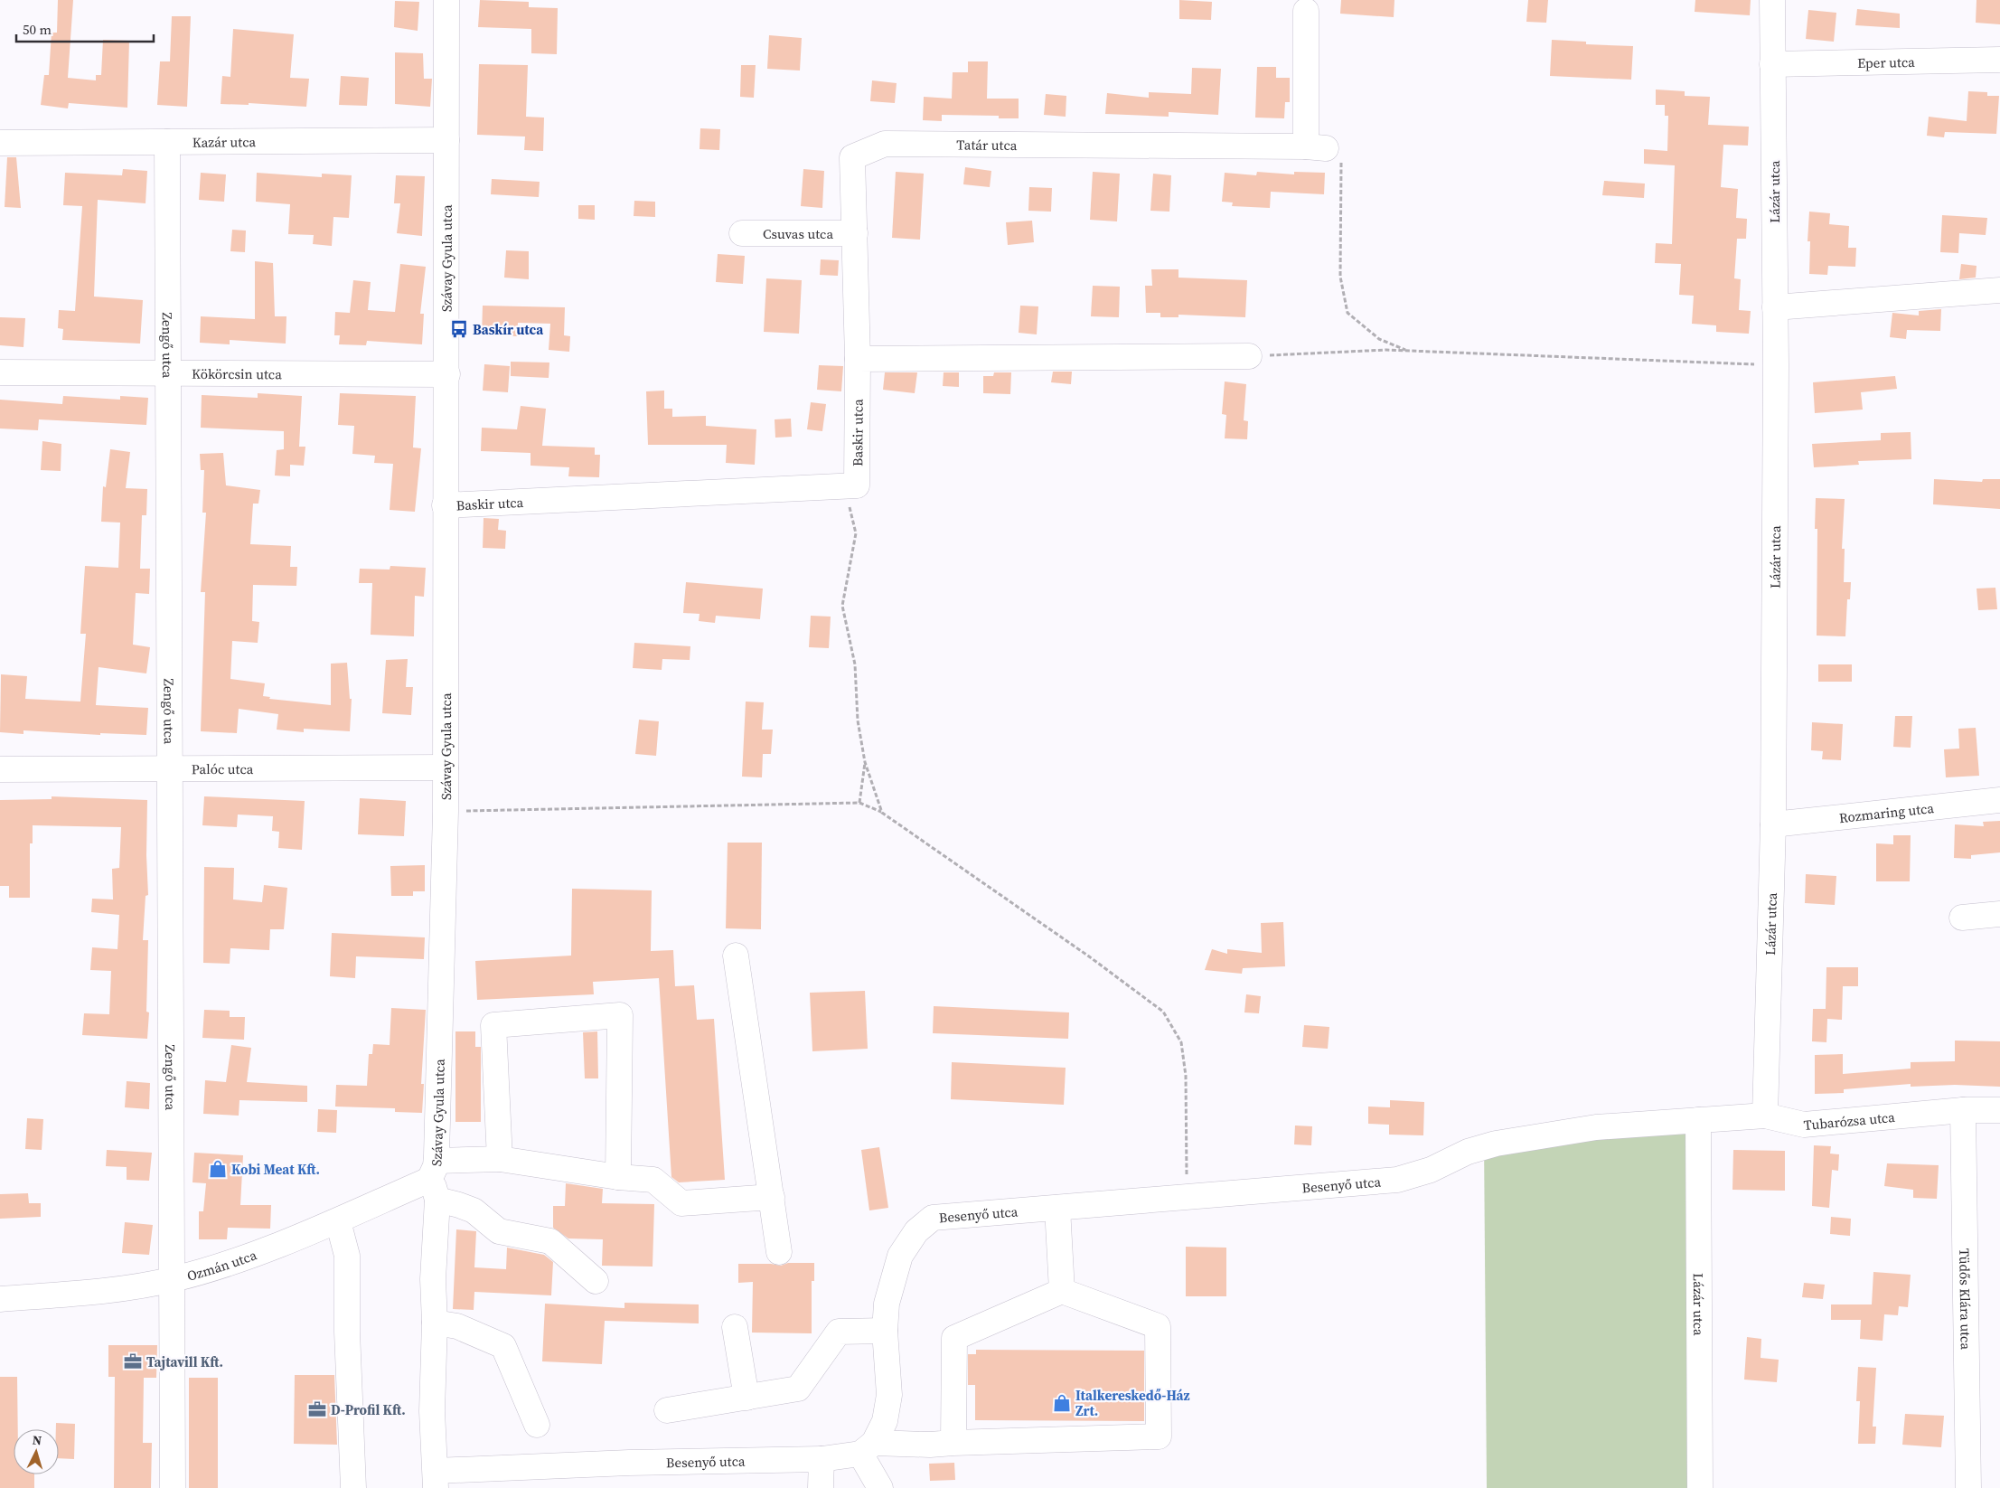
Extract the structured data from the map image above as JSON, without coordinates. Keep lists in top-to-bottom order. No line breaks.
{"streets":{"street":["Eper utca","Kazár utca","Tatár utca","Lázár utca","Csuvas utca","Szávay Gyula utca","Zengő utca","Kökörcsin utca","Baskir utca","Palóc utca","Rozmaring utca","Tubarózsa utca","Besenyő utca","Ozmán utca","Tüdős Klára utca"]},"crossings":[["Eper utca","Lázár utca"],["Kazár utca","Szávay Gyula utca"],["Kazár utca","Zengő utca"],["Tatár utca","Csuvas utca"],["Tatár utca","Baskir utca"],["Lázár utca","Rozmaring utca"],["Lázár utca","Tubarózsa utca"],["Lázár utca","Besenyő utca"],["Szávay Gyula utca","Kökörcsin utca"],["Szávay Gyula utca","Baskir utca"],["Szávay Gyula utca","Palóc utca"],["Szávay Gyula utca","Besenyő utca"],["Szávay Gyula utca","Ozmán utca"],["Zengő utca","Kökörcsin utca"],["Zengő utca","Palóc utca"],["Zengő utca","Ozmán utca"],["Tubarózsa utca","Besenyő utca"],["Tubarózsa utca","Tüdős Klára utca"]],"places":{"bus stop":["Baskír utca"],"shop":["Kobi Meat Kft.","Italkereskedő-Ház Zrt."],"office":["Tajtavill Kft.","D-Profil Kft."]},"scale_bar":"50 m","north":"top"}
